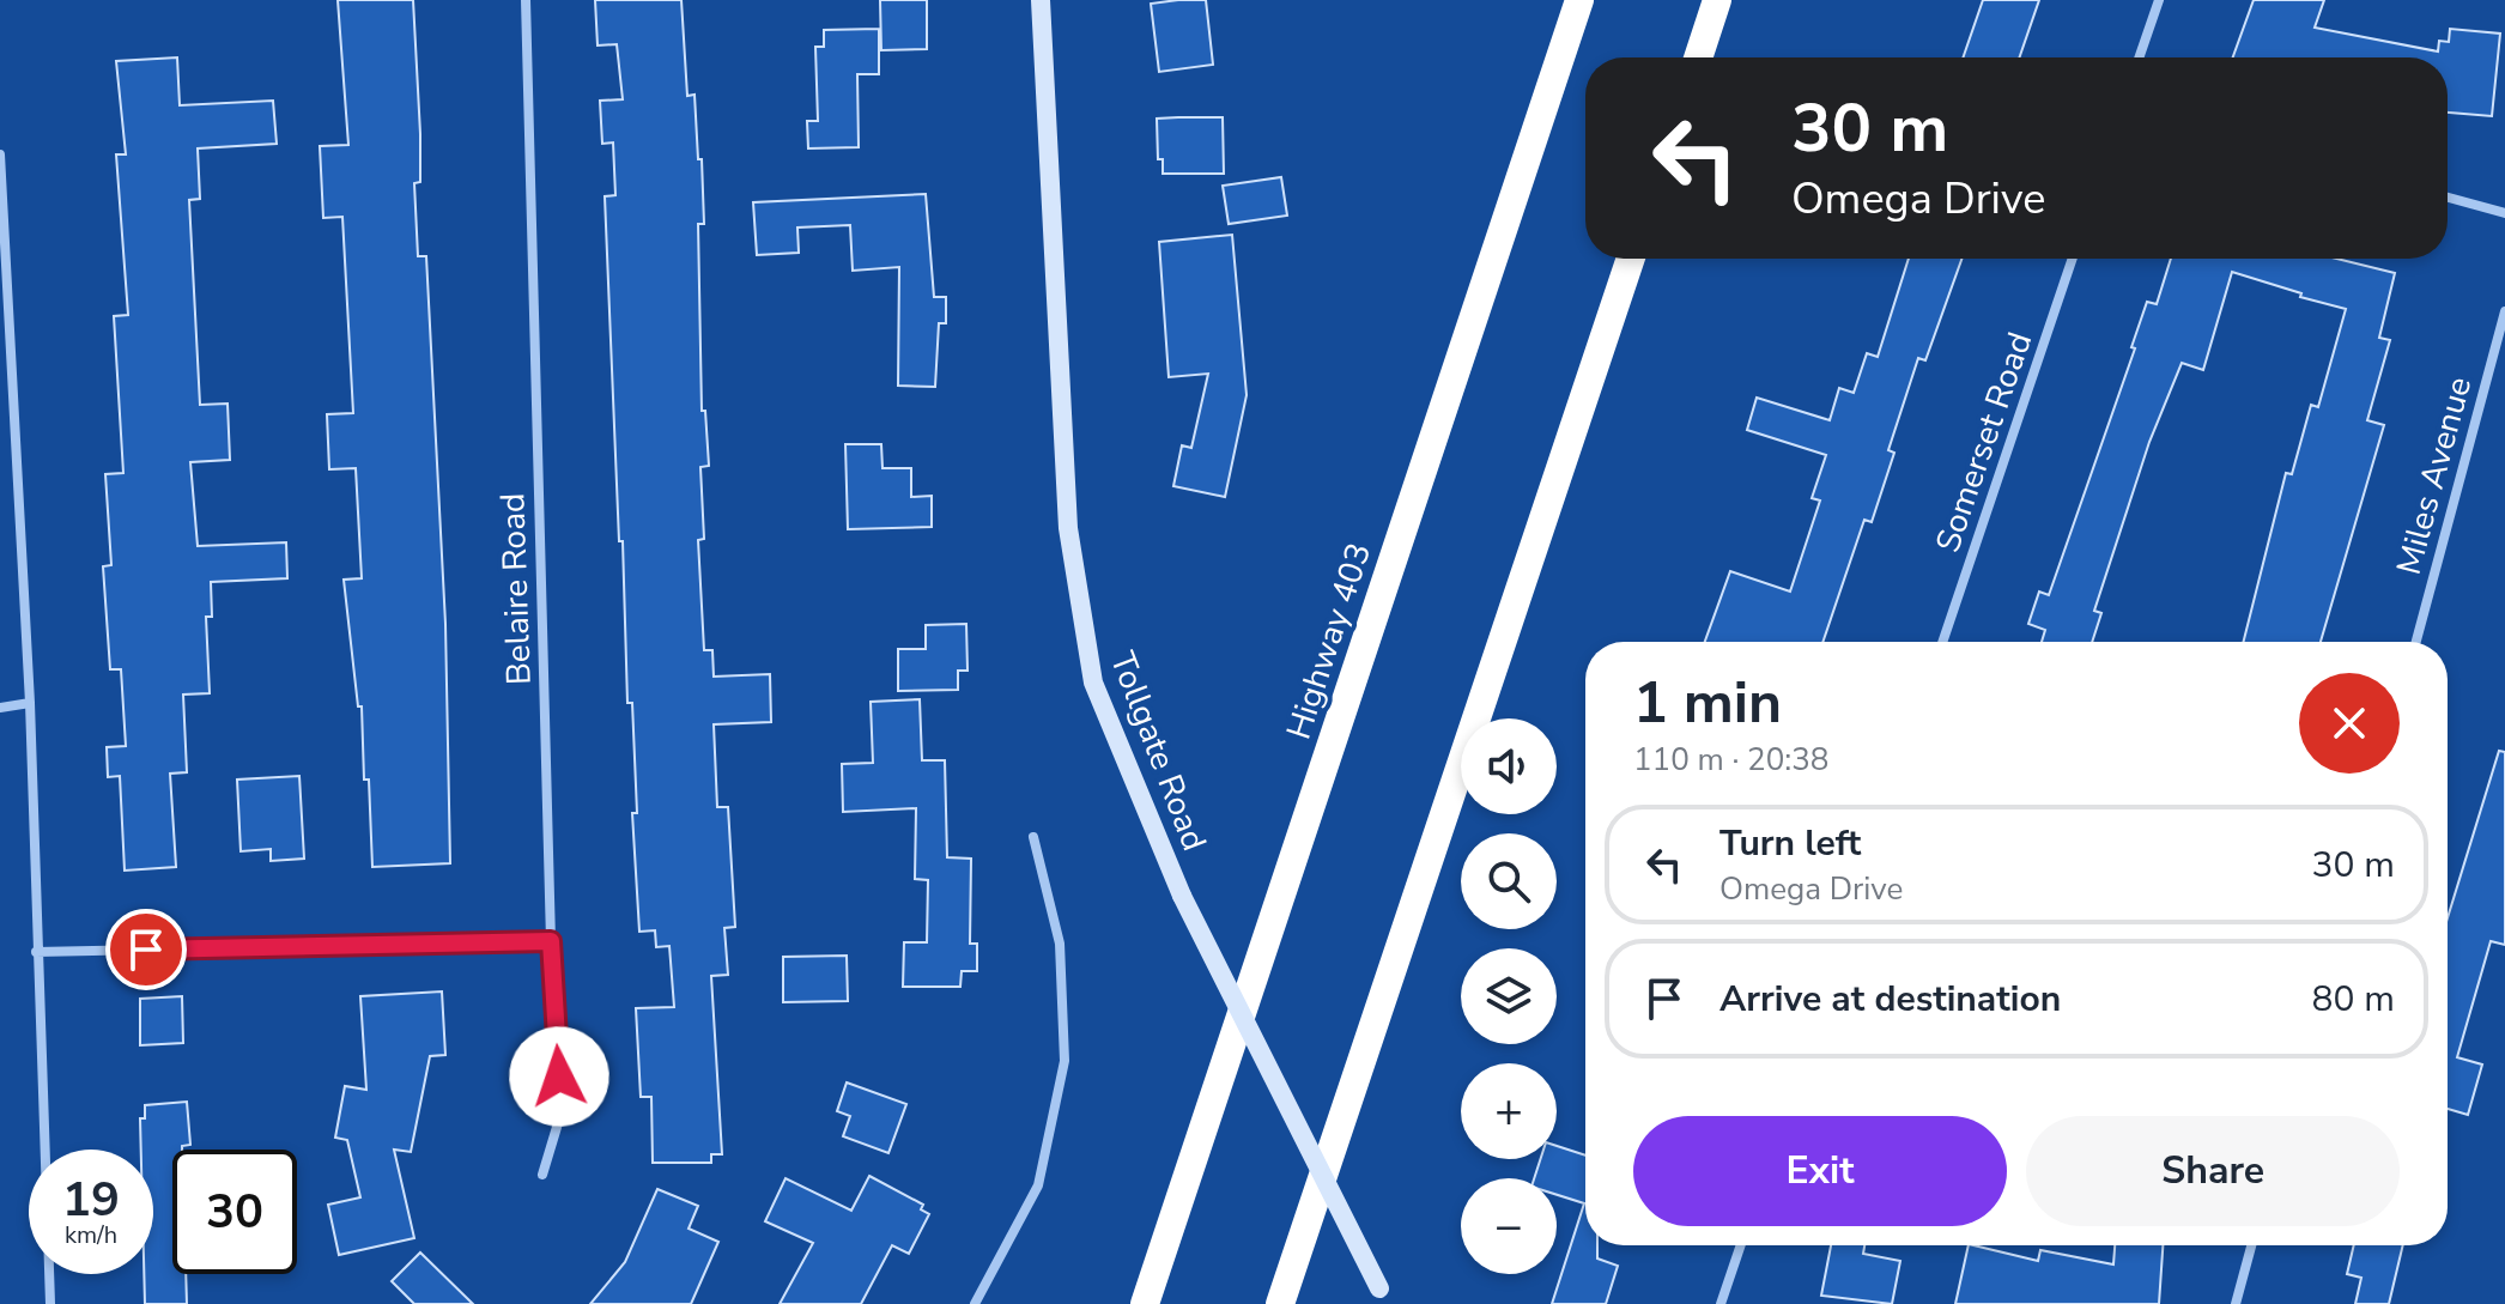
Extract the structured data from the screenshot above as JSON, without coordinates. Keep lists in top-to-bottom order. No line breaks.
{"streets":{"highway":["Highway 403"],"main road":["Tollgate Road"],"street":["Somerset Road","Miles Avenue","Belaire Road"]},"page":{"turn":["30 m","Omega Drive"],"heading":["1 min","110 m · 20:38"],"map_buttons":["+","−"],"list":[{"name":"Turn left","note":"Omega Drive","value":"30 m"},{"name":"Arrive at destination","value":"80 m"}],"buttons":["Exit","Share"],"speed":"19 km/h","limit":"30"}}
